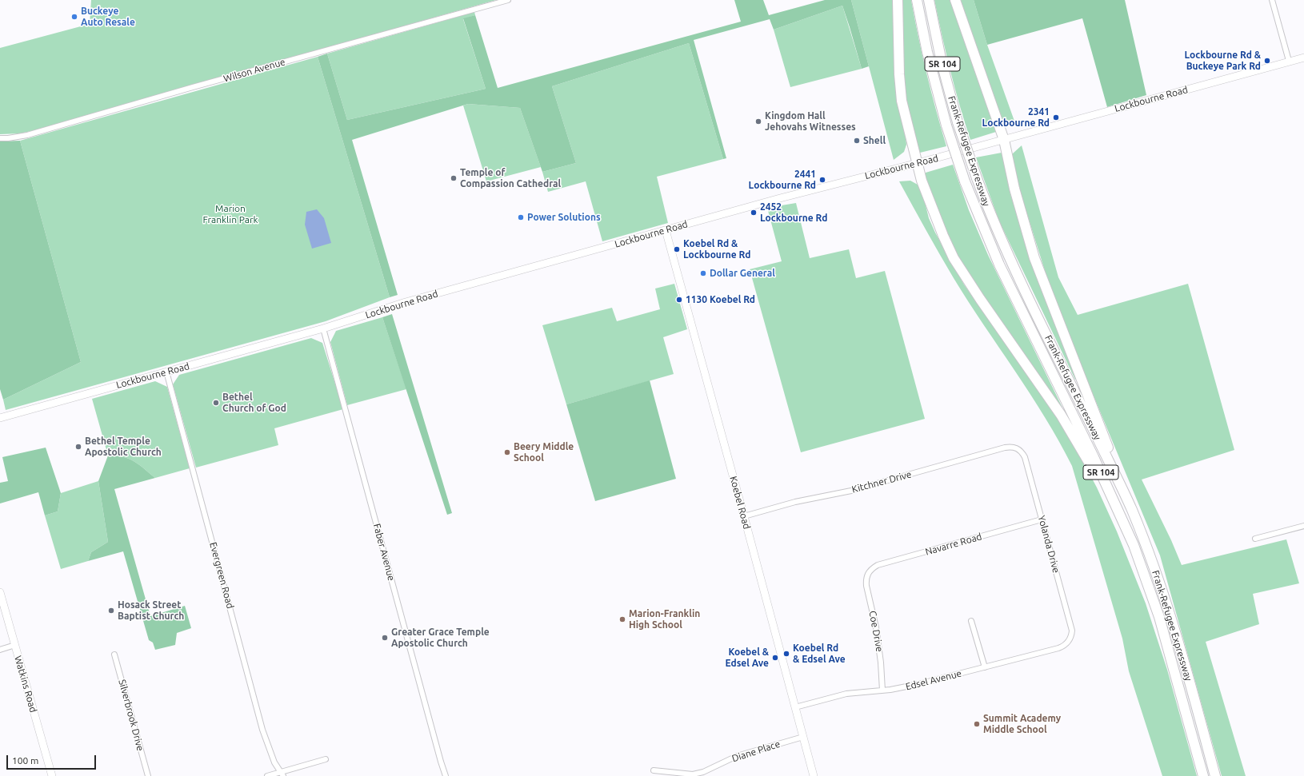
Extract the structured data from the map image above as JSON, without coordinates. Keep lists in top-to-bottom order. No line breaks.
{"streets":{"highway":["SR 104","Frank-Refugee Expressway"],"main road":["Lockbourne Road","Koebel Road","Watkins Road"],"street":["Wilson Avenue","Kitchner Drive","Navarre Road","Yolanda Drive","Faber Avenue","Evergreen Road","Coe Drive","Edsel Avenue","Silverbrook Drive","Diane Place"]},"crossings":[["Lockbourne Road","Koebel Road"],["Lockbourne Road","Faber Avenue"],["Lockbourne Road","Evergreen Road"],["Kitchner Drive","Koebel Road"],["Kitchner Drive","Yolanda Drive"],["Koebel Road","Edsel Avenue"],["Koebel Road","Diane Place"],["Navarre Road","Yolanda Drive"],["Navarre Road","Coe Drive"],["Yolanda Drive","Edsel Avenue"],["Coe Drive","Edsel Avenue"]],"parks":["Marion Franklin Park"],"places":["Buckeye Auto Resale","Lockbourne Rd & Buckeye Park Rd","2341 Lockbourne Rd","Kingdom Hall Jehovahs Witnesses","Shell","Temple of Compassion Cathedral","2441 Lockbourne Rd","2452 Lockbourne Rd","Power Solutions","Koebel Rd & Lockbourne Rd","Dollar General","1130 Koebel Rd","Bethel Church of God","Bethel Temple Apostolic Church","Beery Middle School","Hosack Street Baptist Church","Marion-Franklin High School","Greater Grace Temple Apostolic Church","Koebel Rd & Edsel Ave","Koebel & Edsel Ave","Summit Academy Middle School"],"scale_bar":"100 m"}
